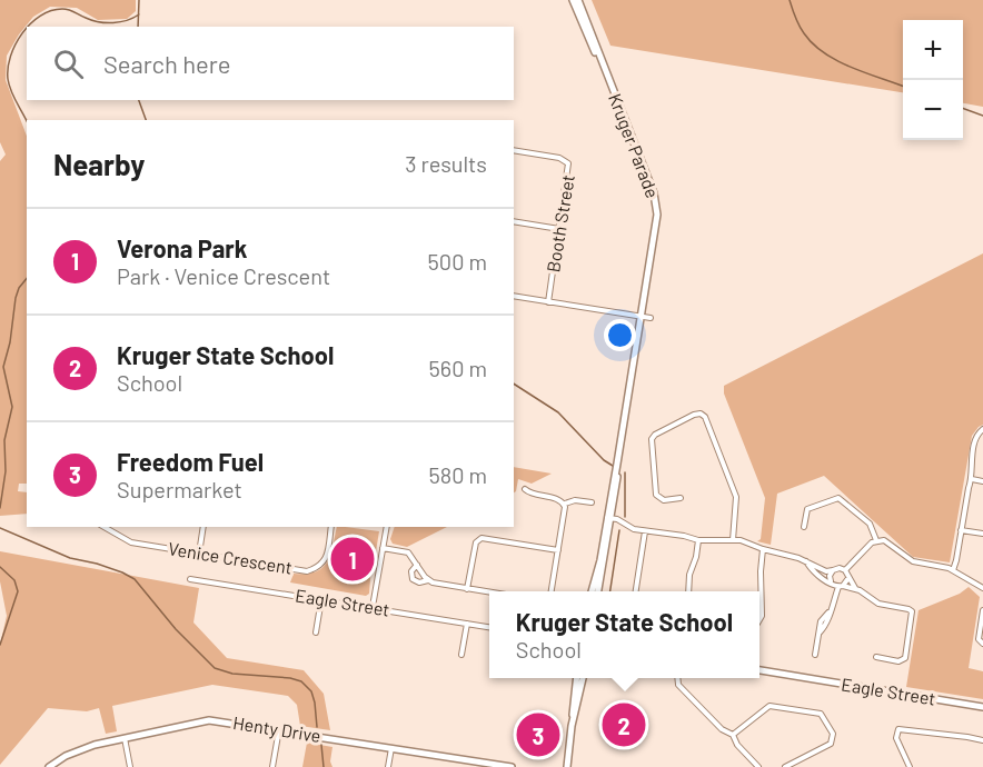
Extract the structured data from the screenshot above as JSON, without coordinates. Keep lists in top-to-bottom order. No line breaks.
{"streets":{"street":["Kruger Parade","Booth Street","Venice Crescent","Eagle Street","Henty Drive"]},"page":{"map_buttons":["+","−"],"search":"Search here","heading":["Nearby","3 results"],"list":[{"mark":"1","name":"Verona Park","note":"Park · Venice Crescent","value":"500 m"},{"mark":"2","name":"Kruger State School","note":"School","value":"560 m"},{"mark":"3","name":"Freedom Fuel","note":"Supermarket","value":"580 m"}],"pins":["1","2","3"],"popup":["Kruger State School","School"]}}
